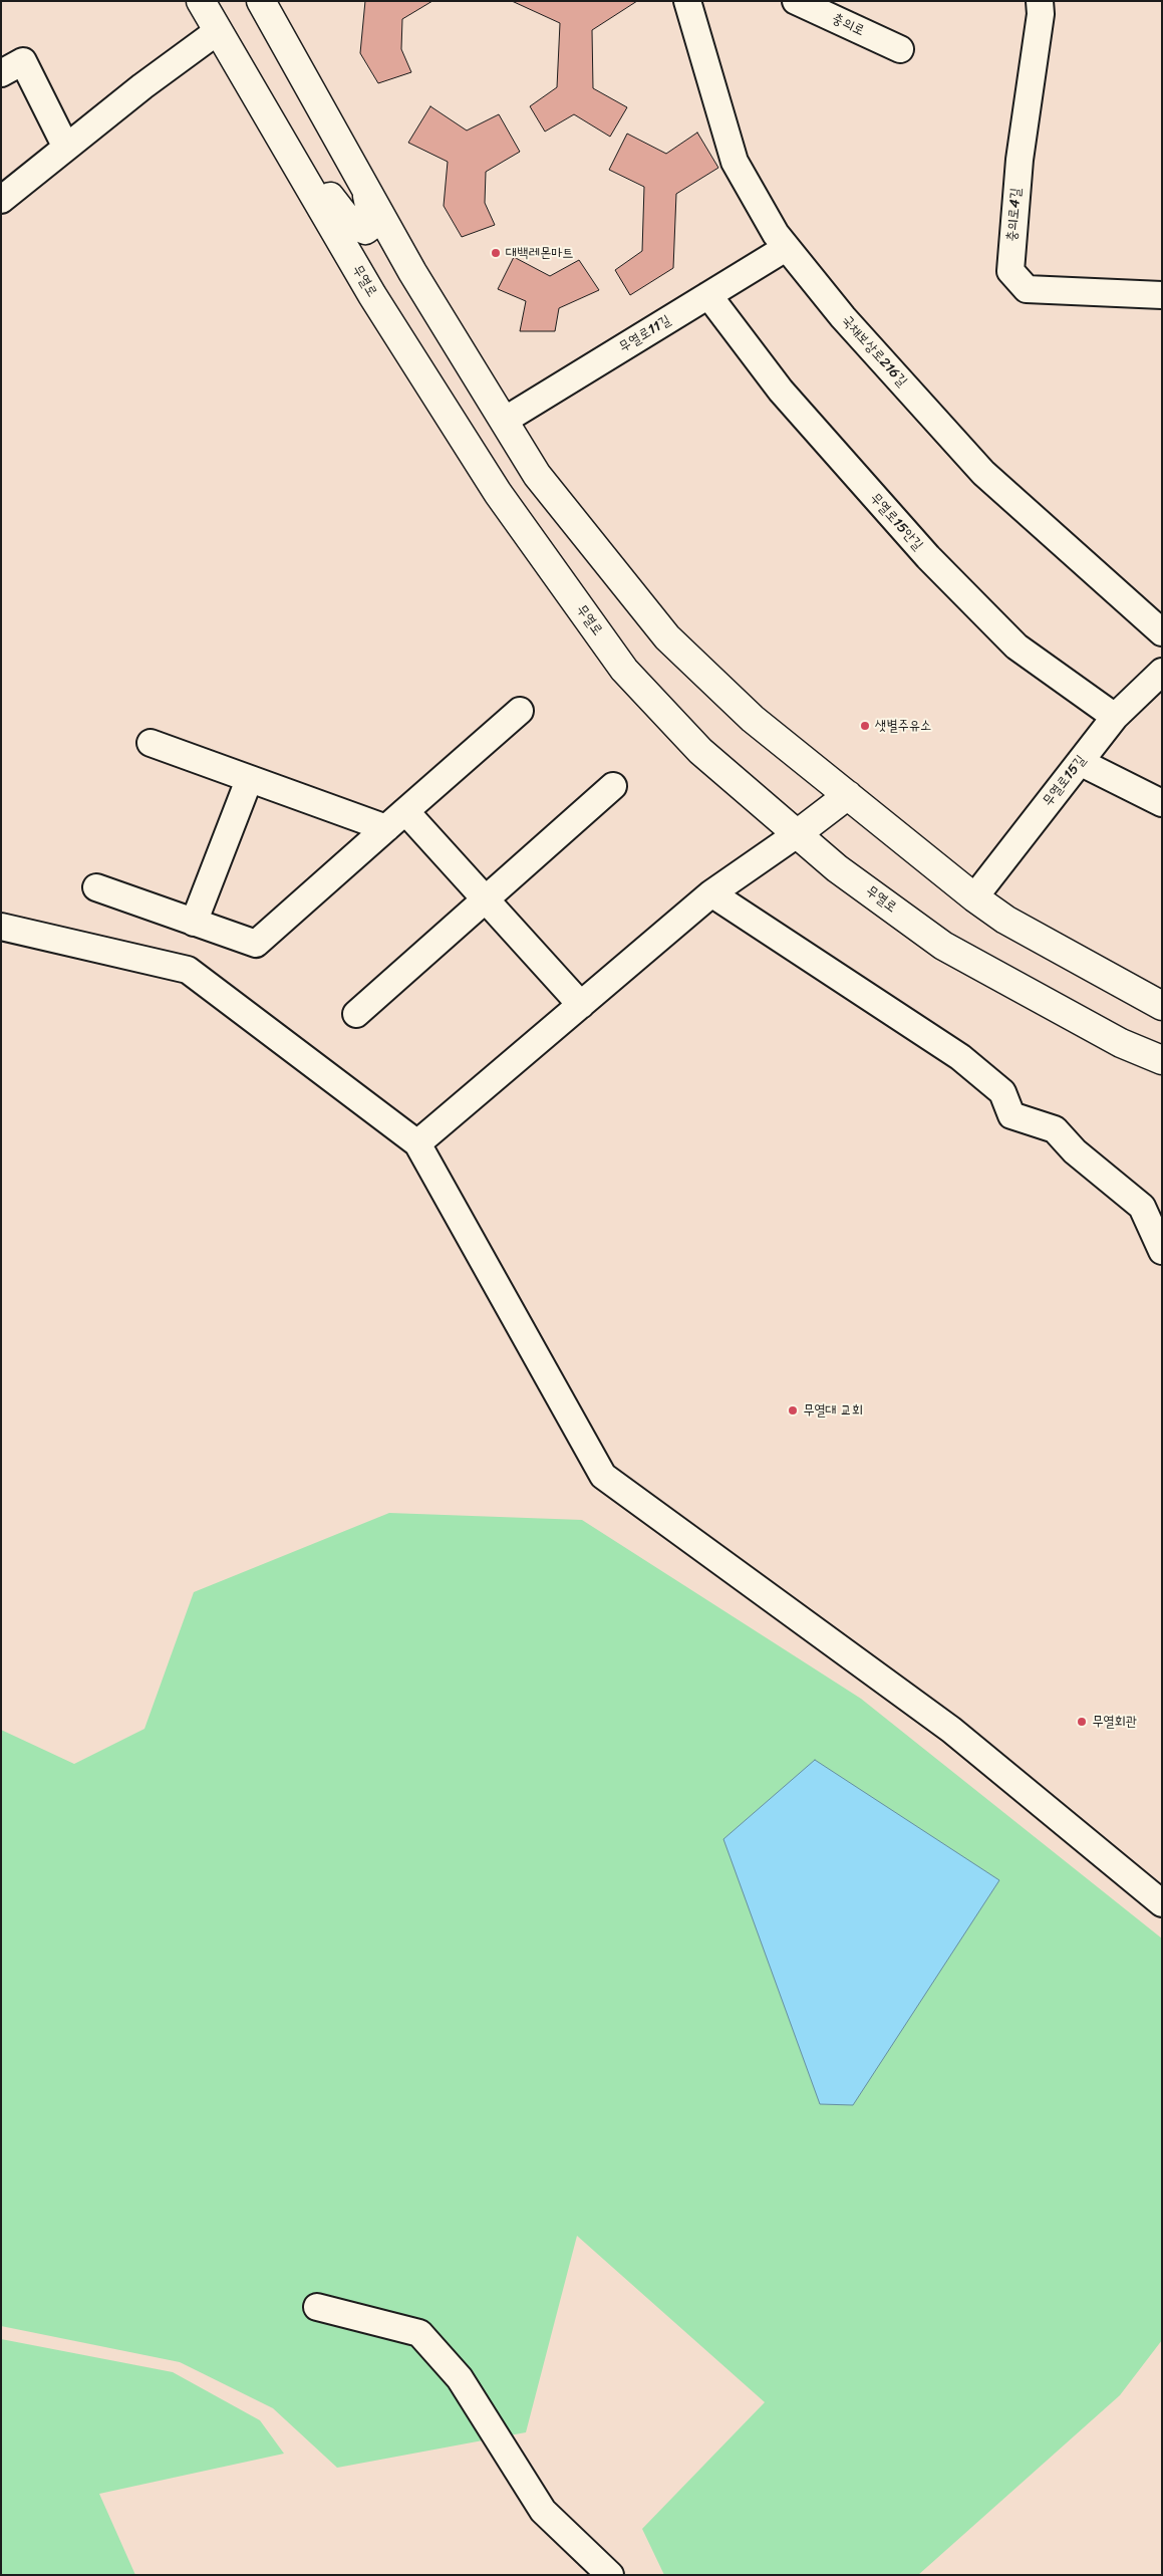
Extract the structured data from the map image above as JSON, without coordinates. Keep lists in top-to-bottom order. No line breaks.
{"streets":{"main road":["무열로"],"street":["충의로","충의로4길","무열로11길","국채보상로216길","무열로15안길","무열로15길"]},"crossings":[["무열로11길","국채보상로216길"],["무열로11길","무열로15안길"],["무열로15안길","무열로15길"]],"places":["대백레몬마트","샛별주유소","무열대 교회","무열회관"]}
